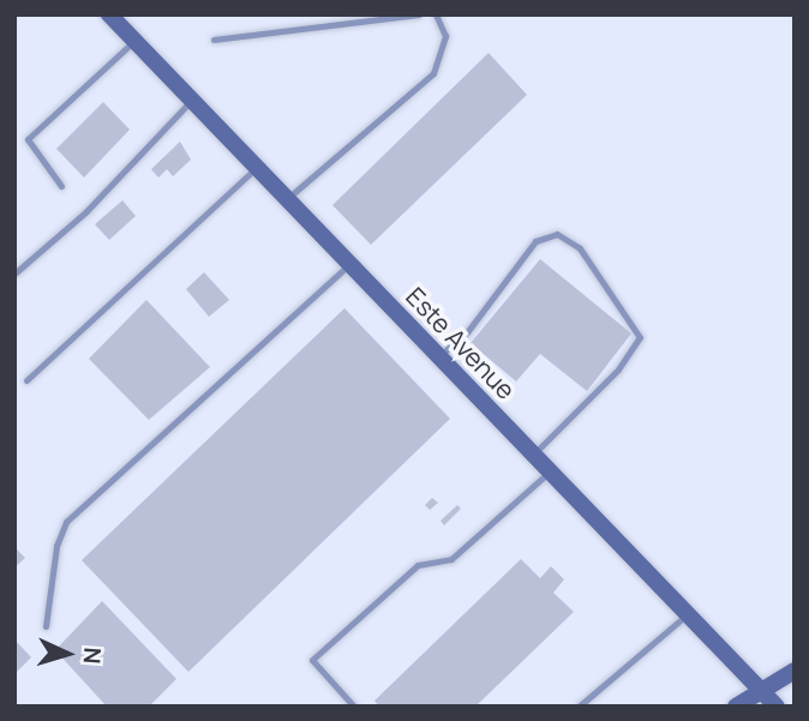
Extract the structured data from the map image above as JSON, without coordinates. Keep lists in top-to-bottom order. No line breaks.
{"streets":{"street":["Este Avenue"]},"north":"right"}
